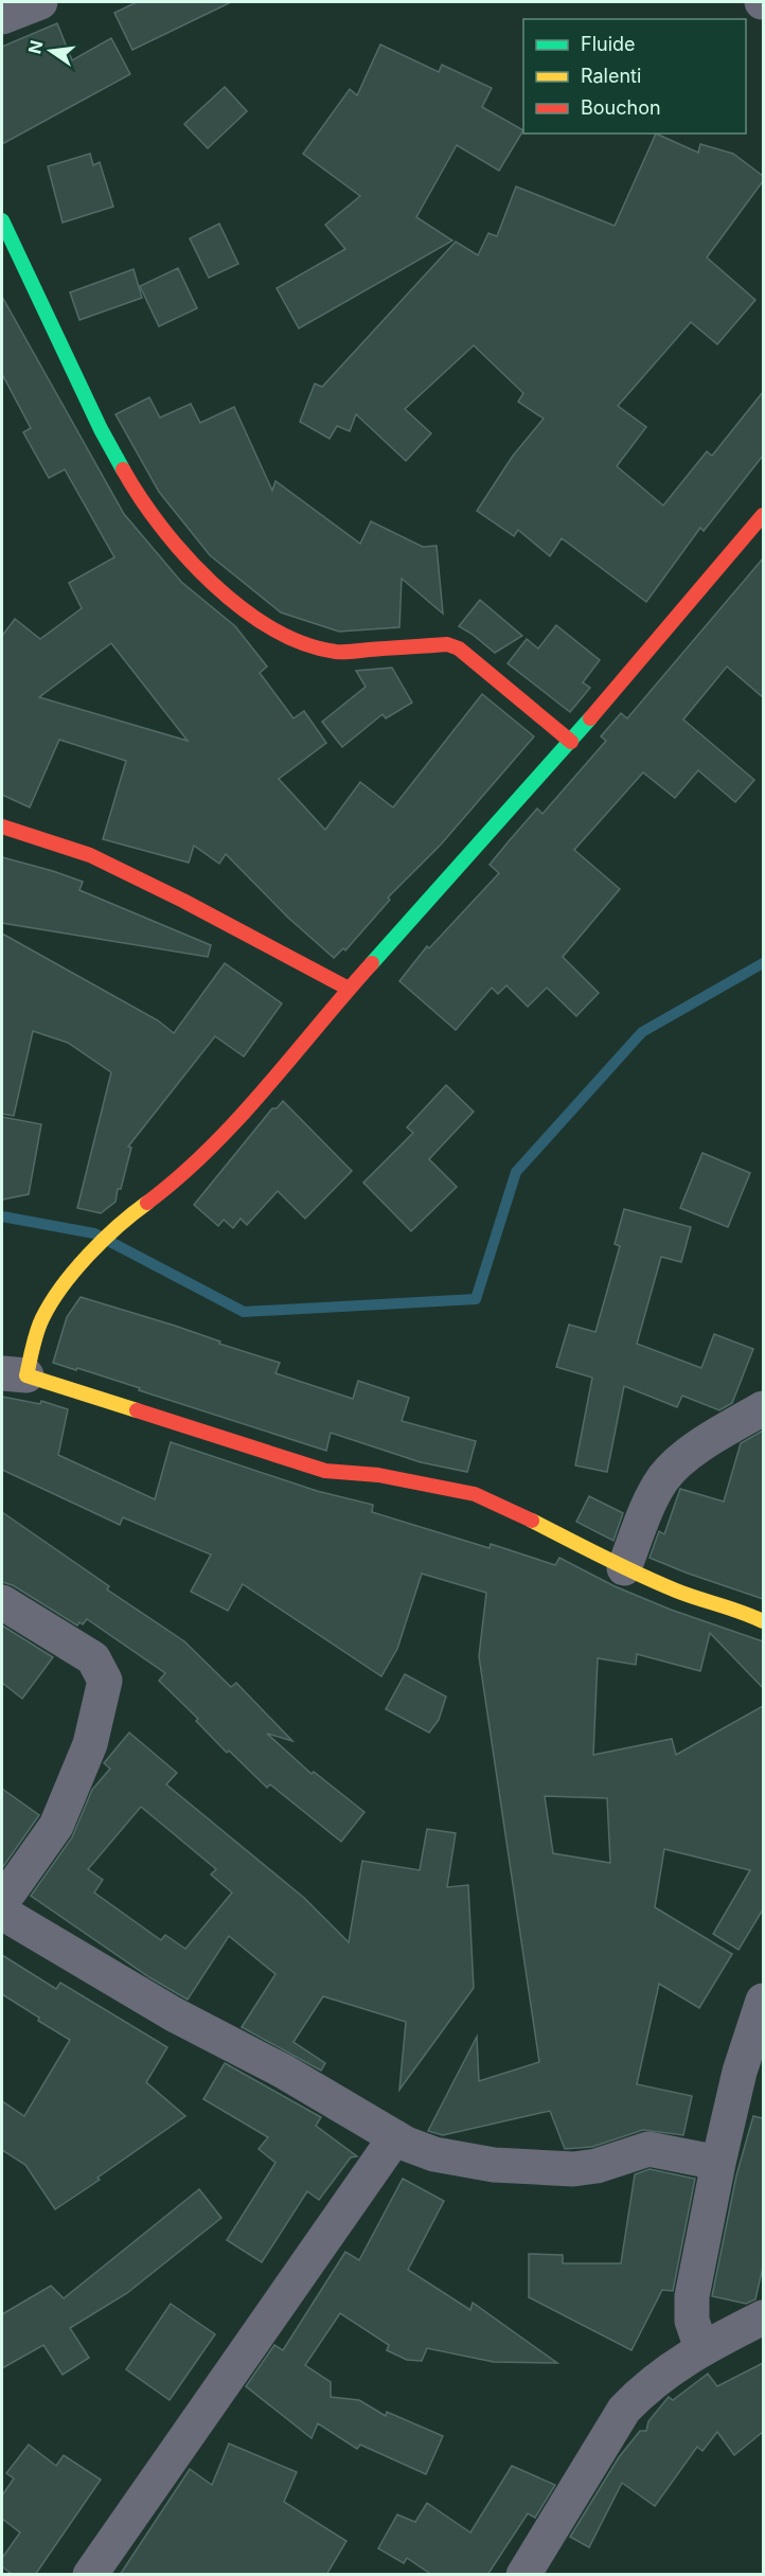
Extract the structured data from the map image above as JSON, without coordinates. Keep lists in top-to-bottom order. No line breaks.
{"legend":["Fluide","Ralenti","Bouchon"],"north":"left"}
